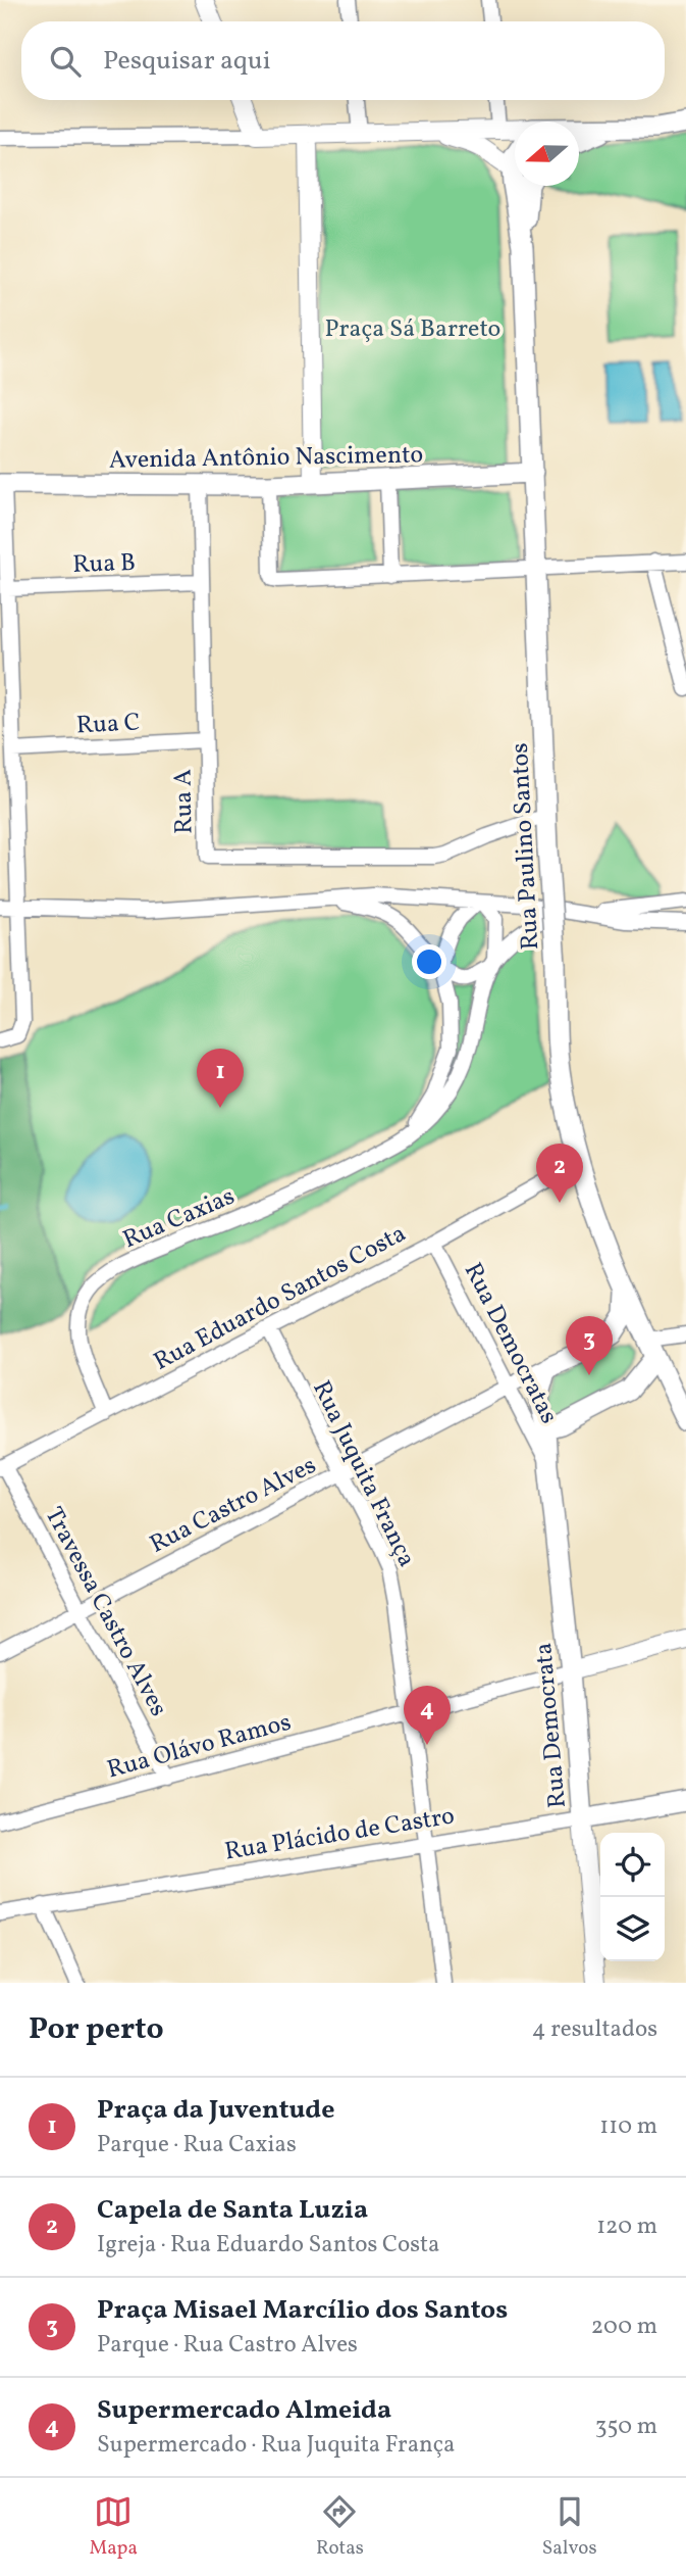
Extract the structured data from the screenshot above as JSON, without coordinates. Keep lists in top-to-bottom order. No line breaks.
{"streets":{"main road":["Avenida Antônio Nascimento","Rua Paulino Santos","Rua Democrata","Rua Plácido de Castro"],"street":["Rua B","Rua C","Rua A","Rua Caxias","Rua Eduardo Santos Costa","Rua Democratas","Rua Juquita França","Rua Castro Alves","Travessa Castro Alves","Rua Olávo Ramos"]},"crossings":[["Avenida Antônio Nascimento","Rua A"],["Avenida Antônio Nascimento","Rua Paulino Santos"],["Rua B","Rua A"],["Rua C","Rua A"],["Rua A","Rua Paulino Santos"],["Rua Paulino Santos","Rua Eduardo Santos Costa"],["Rua Caxias","Rua Eduardo Santos Costa"],["Rua Eduardo Santos Costa","Rua Democratas"],["Rua Eduardo Santos Costa","Rua Juquita França"],["Rua Eduardo Santos Costa","Travessa Castro Alves"],["Rua Democratas","Rua Castro Alves"],["Rua Democratas","Rua Democrata"],["Rua Juquita França","Rua Castro Alves"],["Rua Juquita França","Rua Olávo Ramos"],["Rua Juquita França","Rua Plácido de Castro"],["Rua Castro Alves","Travessa Castro Alves"],["Rua Castro Alves","Rua Democrata"],["Travessa Castro Alves","Rua Olávo Ramos"],["Rua Democrata","Rua Olávo Ramos"],["Rua Democrata","Rua Plácido de Castro"]],"parks":["Praça Sá Barreto"],"north":"left","page":{"search":"Pesquisar aqui","pins":["1","2","3","4"],"heading":["Por perto","4 resultados"],"list":[{"mark":"1","name":"Praça da Juventude","note":"Parque · Rua Caxias","value":"110 m"},{"mark":"2","name":"Capela de Santa Luzia","note":"Igreja · Rua Eduardo Santos Costa","value":"120 m"},{"mark":"3","name":"Praça Misael Marcílio dos Santos","note":"Parque · Rua Castro Alves","value":"200 m"},{"mark":"4","name":"Supermercado Almeida","note":"Supermercado · Rua Juquita França","value":"350 m"}],"nav":["Mapa","Rotas","Salvos"]}}
